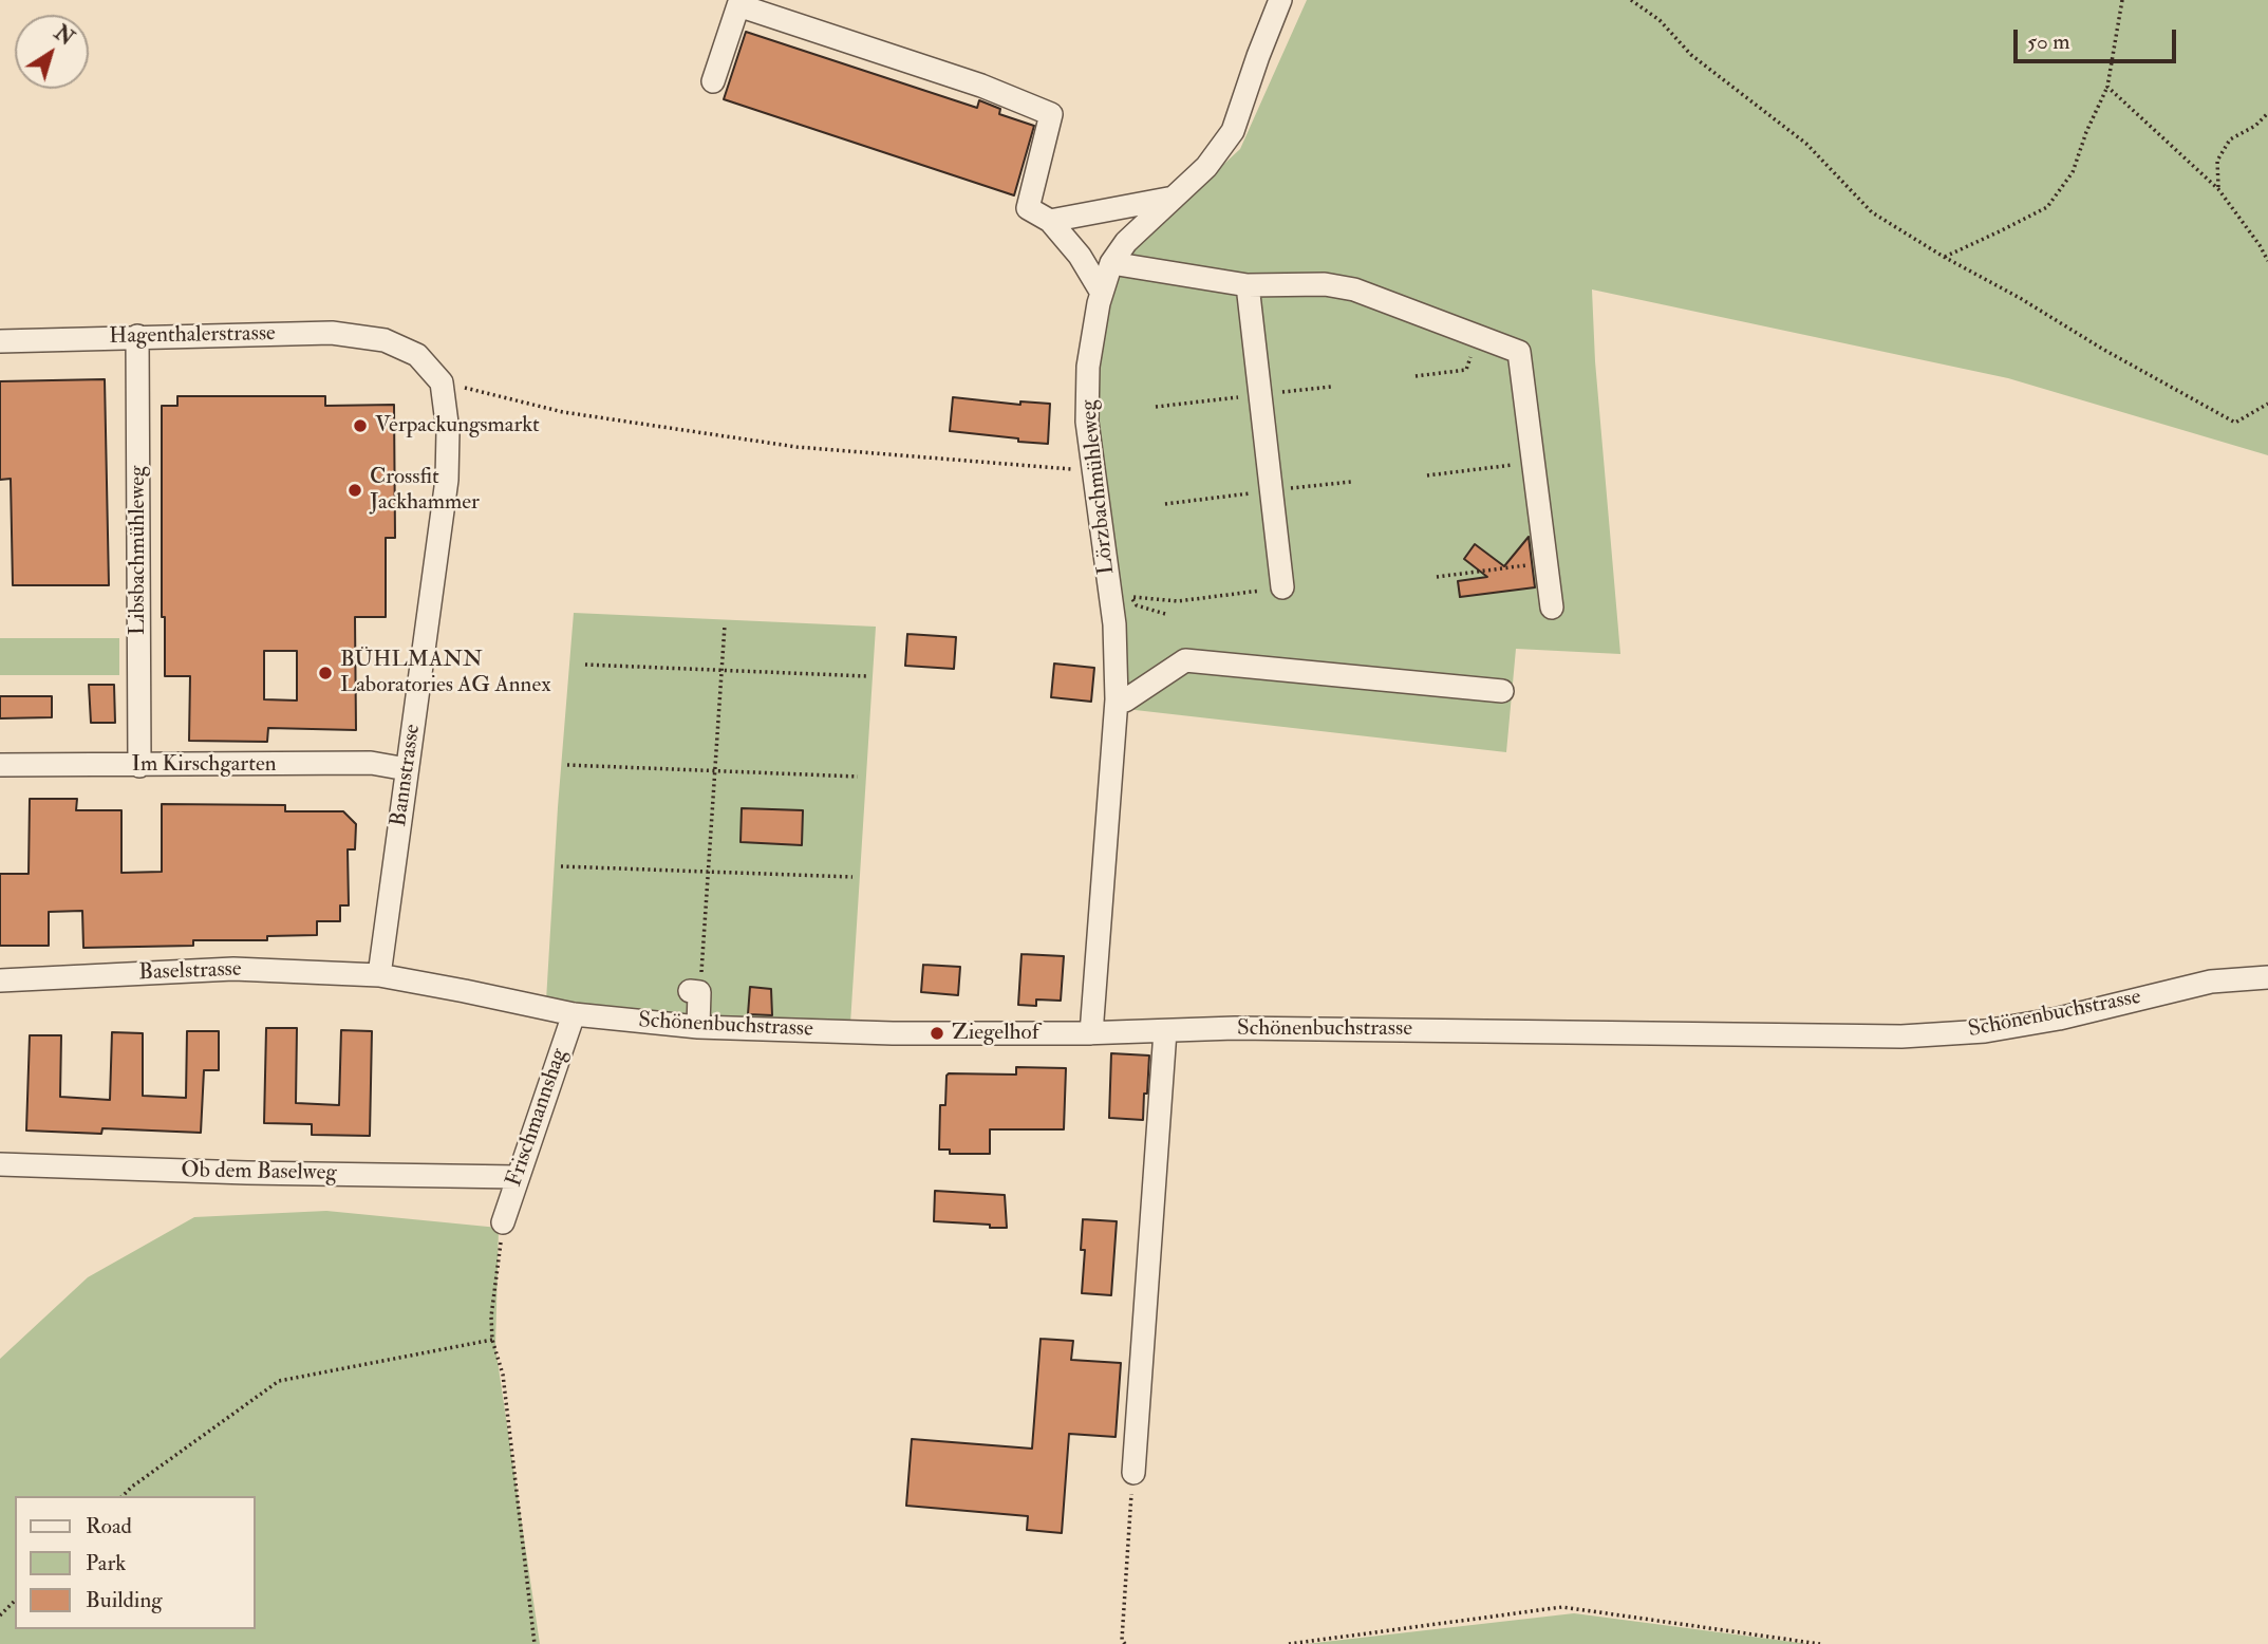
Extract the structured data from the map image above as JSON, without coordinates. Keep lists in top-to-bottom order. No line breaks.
{"streets":{"street":["Hagenthalerstrasse","Lörzbachmühleweg","Libsbachmühleweg","Im Kirschgarten","Bannstrasse","Baselstrasse","Schönenbuchstrasse","Frischmannshag","Ob dem Baselweg"]},"crossings":[["Hagenthalerstrasse","Libsbachmühleweg"],["Hagenthalerstrasse","Bannstrasse"],["Lörzbachmühleweg","Schönenbuchstrasse"],["Libsbachmühleweg","Im Kirschgarten"],["Im Kirschgarten","Bannstrasse"],["Bannstrasse","Baselstrasse"],["Bannstrasse","Schönenbuchstrasse"],["Baselstrasse","Schönenbuchstrasse"],["Schönenbuchstrasse","Frischmannshag"],["Frischmannshag","Ob dem Baselweg"]],"places":["Verpackungsmarkt","Crossfit Jackhammer","BÜHLMANN Laboratories AG Annex","Ziegelhof"],"legend":["Road","Park","Building"],"scale_bar":"50 m","north":"top right"}
